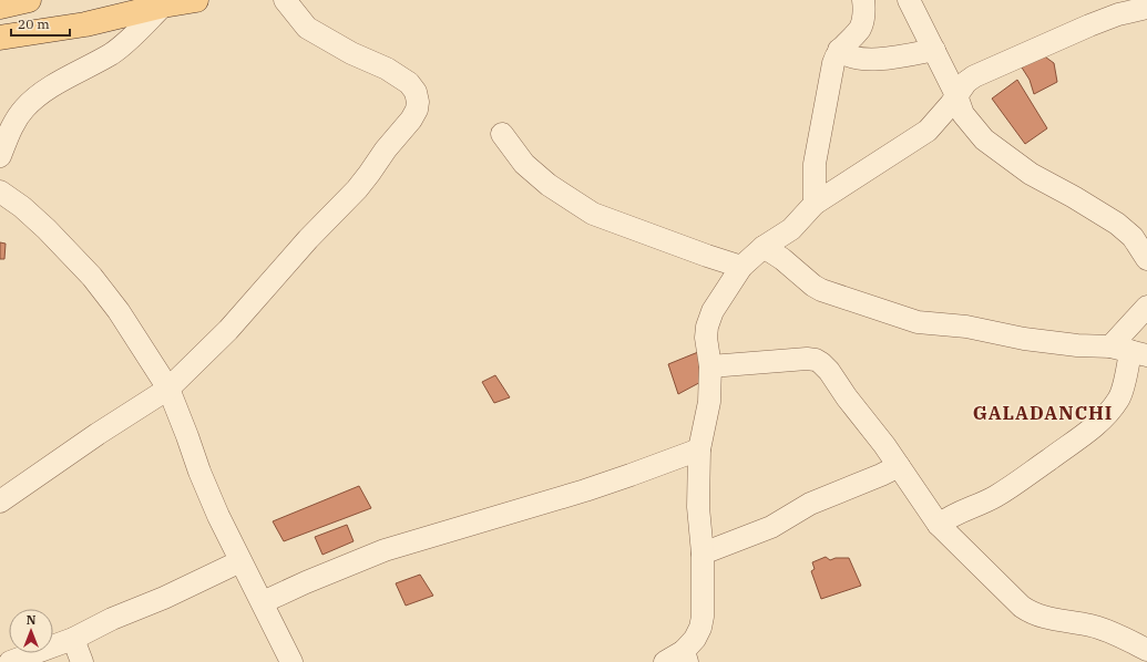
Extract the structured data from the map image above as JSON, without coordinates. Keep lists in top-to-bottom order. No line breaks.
{"districts":["GALADANCHI"],"scale_bar":"20 m","north":"top"}
